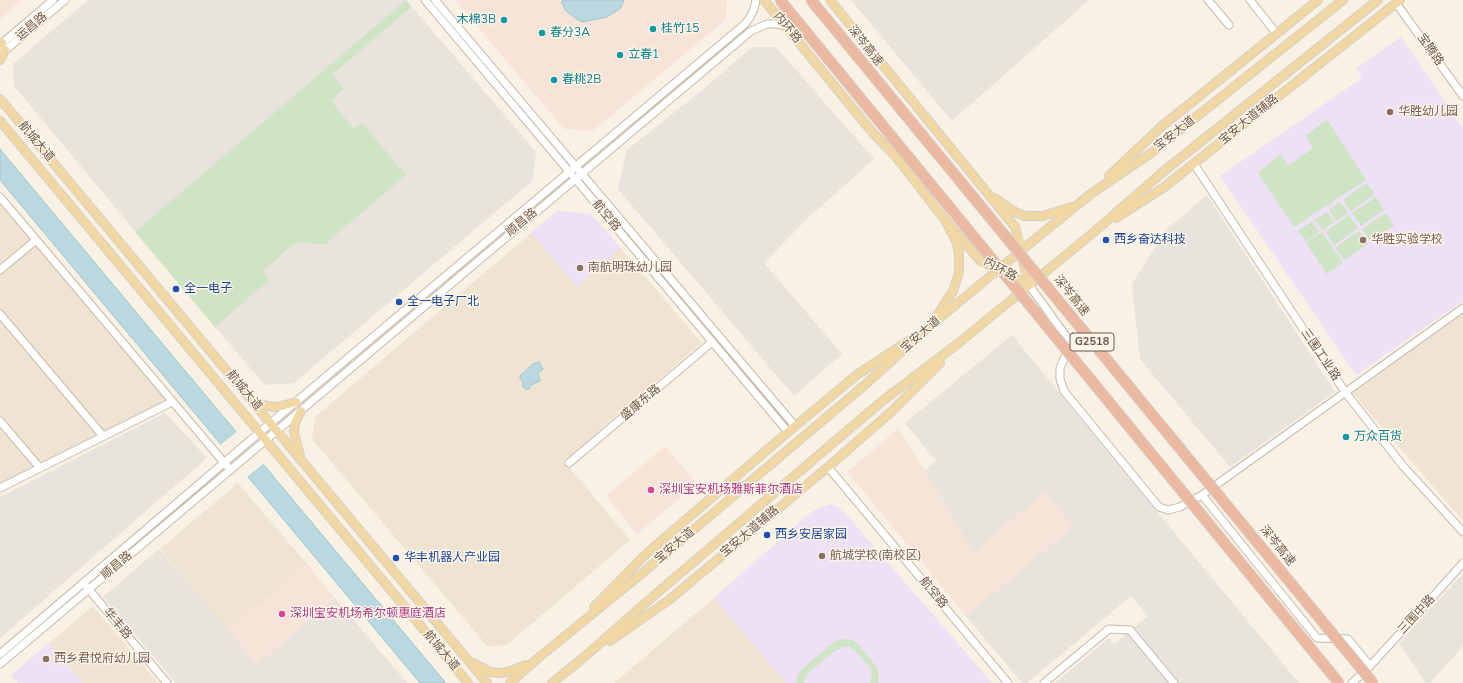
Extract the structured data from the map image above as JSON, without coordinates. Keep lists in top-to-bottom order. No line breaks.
{"streets":{"highway":["深岑高速","G2518"],"main road":["内环路","宝安大道辅路","宝安大道","航城大道"],"street":["运昌路","宝腾路","航空路","顺昌路","三围工业路","盛康东路","三围中路","华丰路"]},"crossings":[["内环路","宝安大道"],["内环路","顺昌路"],["宝腾路","宝安大道辅路"],["宝安大道辅路","宝安大道"],["宝安大道辅路","航空路"],["宝安大道辅路","三围工业路"],["航城大道","顺昌路"],["航空路","顺昌路"],["航空路","盛康东路"],["顺昌路","华丰路"]],"places":["木棉3B","桂竹15","春分3A","立春1","春桃2B","华胜幼儿园","西乡奋达科技","华胜实验学校","南航明珠幼儿园","全一电子","全一电子厂北","万众百货","深圳宝安机场雅斯菲尔酒店","西乡安居家园","航城学校(南校区)","华丰机器人产业园","深圳宝安机场希尔顿惠庭酒店","西乡君悦府幼儿园"]}
